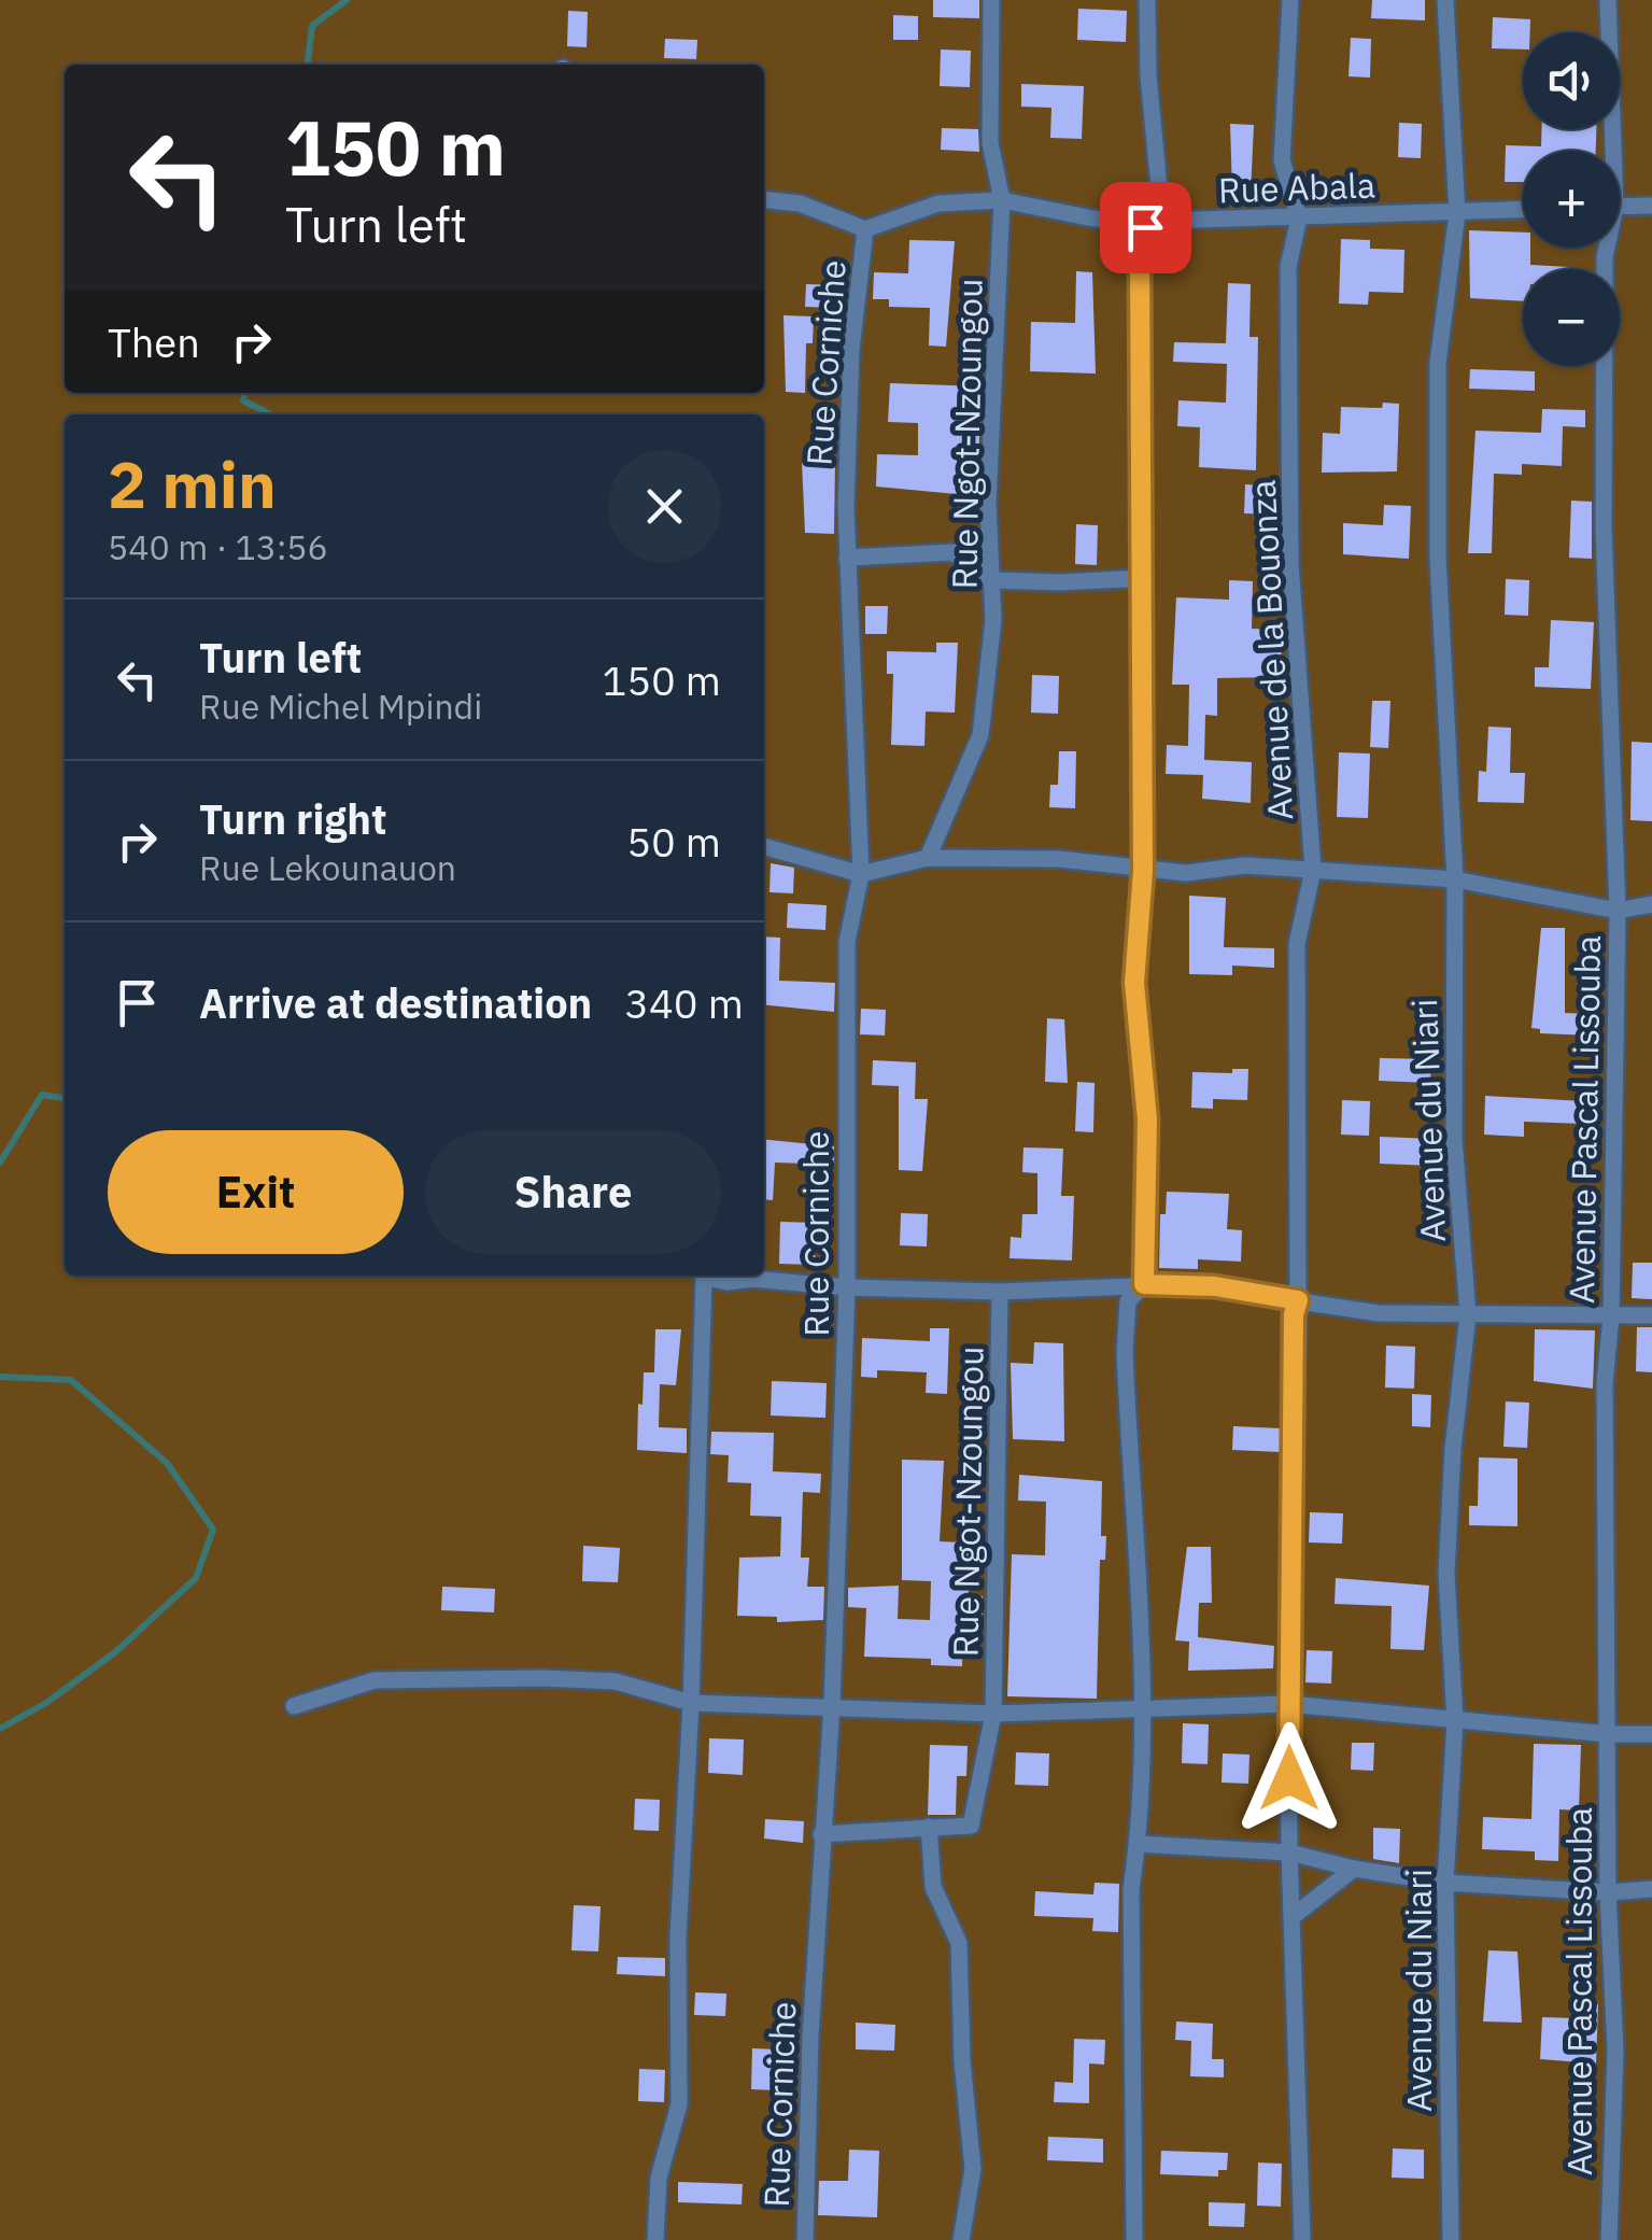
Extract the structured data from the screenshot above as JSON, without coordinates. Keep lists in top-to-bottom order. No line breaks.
{"streets":{"street":["Rue Abala","Rue Corniche","Rue Ngot-Nzoungou","Avenue de la Bouonza","Avenue Pascal Lissouba","Avenue du Niari"]},"crossings":[["Rue Abala","Rue Corniche"],["Rue Abala","Rue Ngot-Nzoungou"],["Rue Abala","Avenue de la Bouonza"],["Rue Abala","Avenue du Niari"]],"page":{"map_buttons":["+","−"],"turn":["150 m","Turn left"],"then":"Then","heading":["2 min","540 m · 13:56"],"list":[{"name":"Turn left","note":"Rue Michel Mpindi","value":"150 m"},{"name":"Turn right","note":"Rue Lekounauon","value":"50 m"},{"name":"Arrive at destination","value":"340 m"}],"buttons":["Exit","Share"]}}
